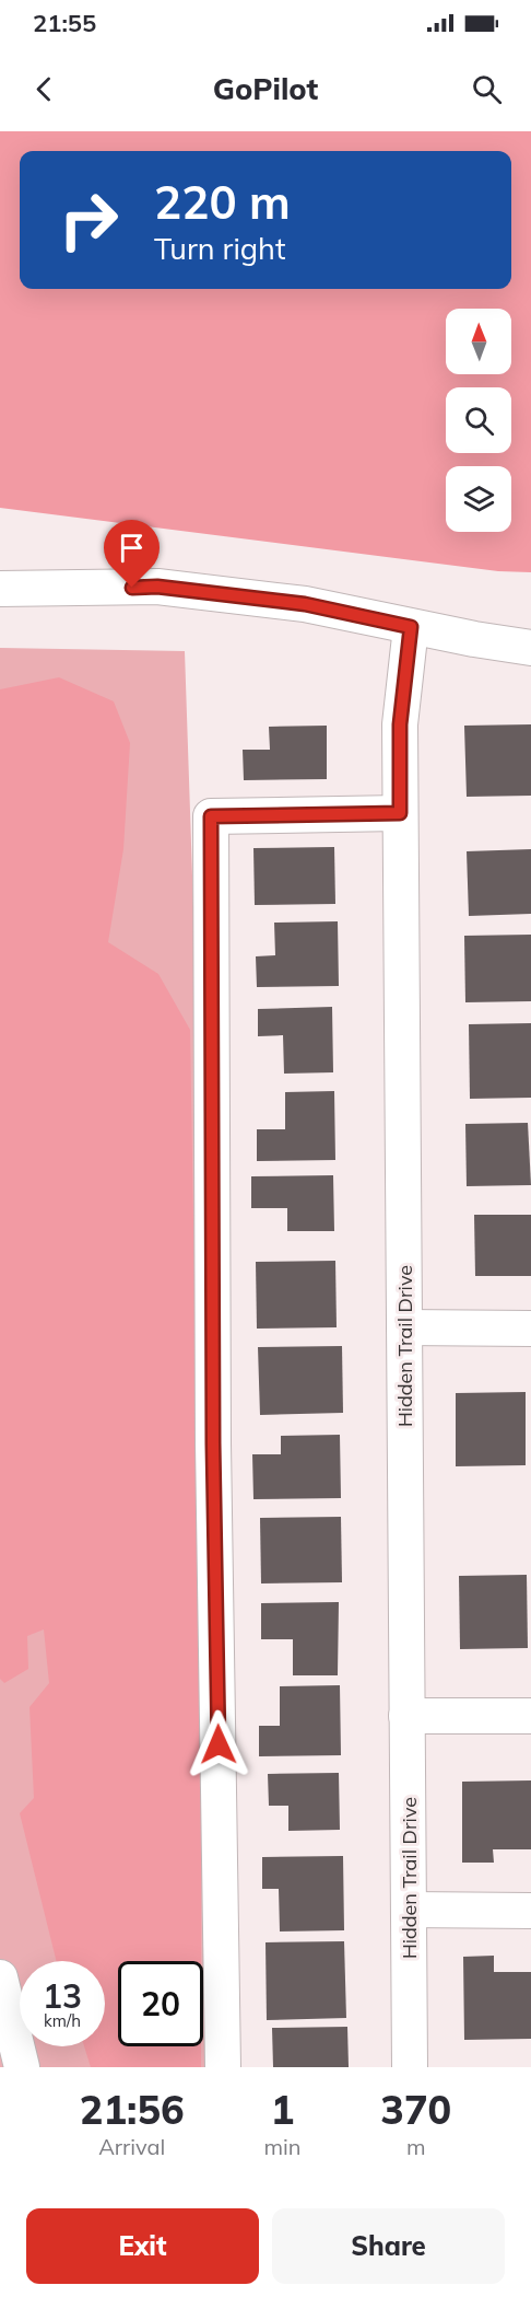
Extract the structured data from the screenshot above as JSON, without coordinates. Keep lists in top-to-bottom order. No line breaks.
{"streets":{"street":["Hidden Trail Drive"]},"north":"top","page":{"status":"21:55","header":"GoPilot","turn":["220 m","Turn right"],"speed":"13 km/h","limit":"20","eta":["21:56","Arrival","1","min","370","m"],"buttons":["Exit","Share"]}}
